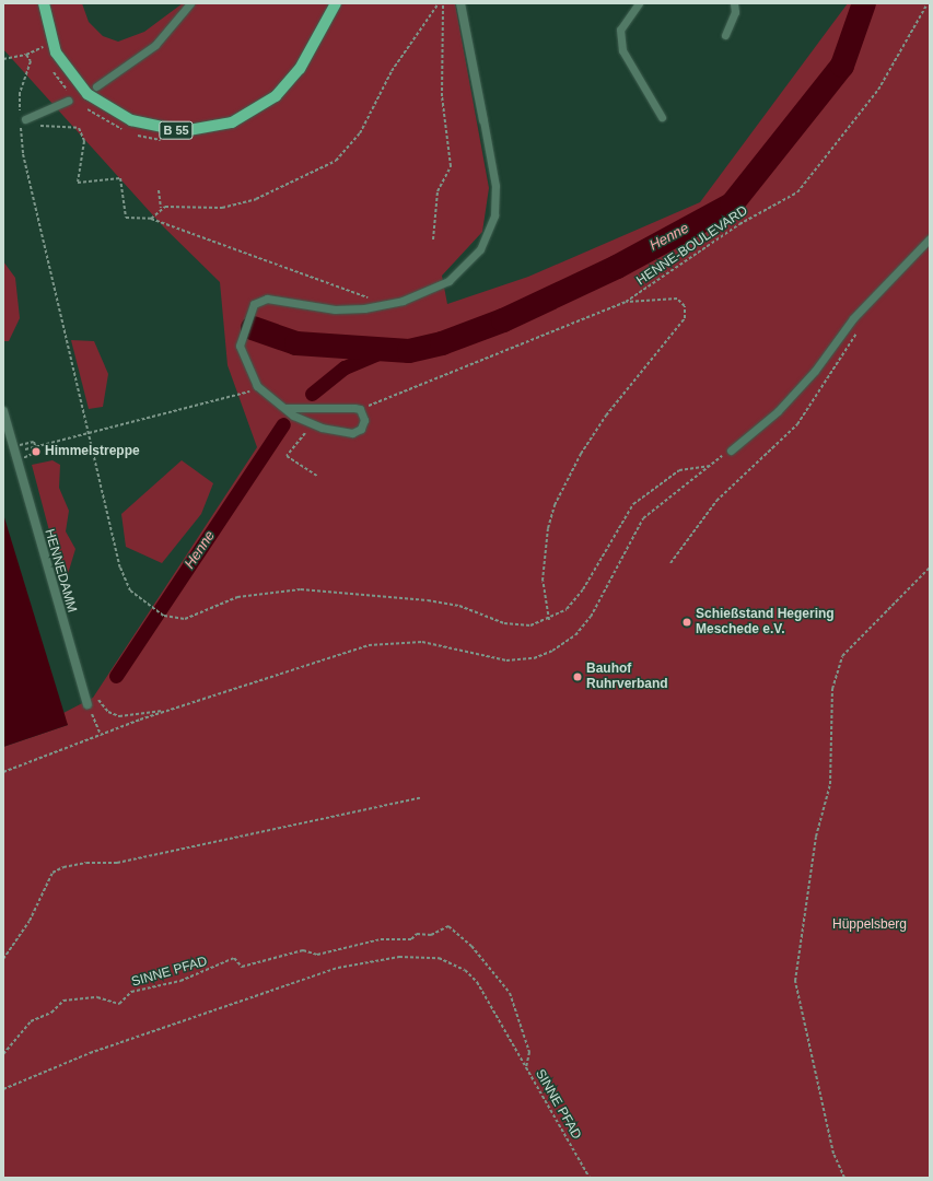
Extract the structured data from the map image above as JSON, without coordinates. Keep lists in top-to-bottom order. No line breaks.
{"streets":{"main road":["B 55"],"street":["HENNEDAMM"],"path":["HENNE-BOULEVARD","SINNE PFAD"]},"water":["Henne"],"parks":["Hüppelsberg"],"places":["Himmelstreppe","Schießstand Hegering Meschede e.V.","Bauhof Ruhrverband"]}
